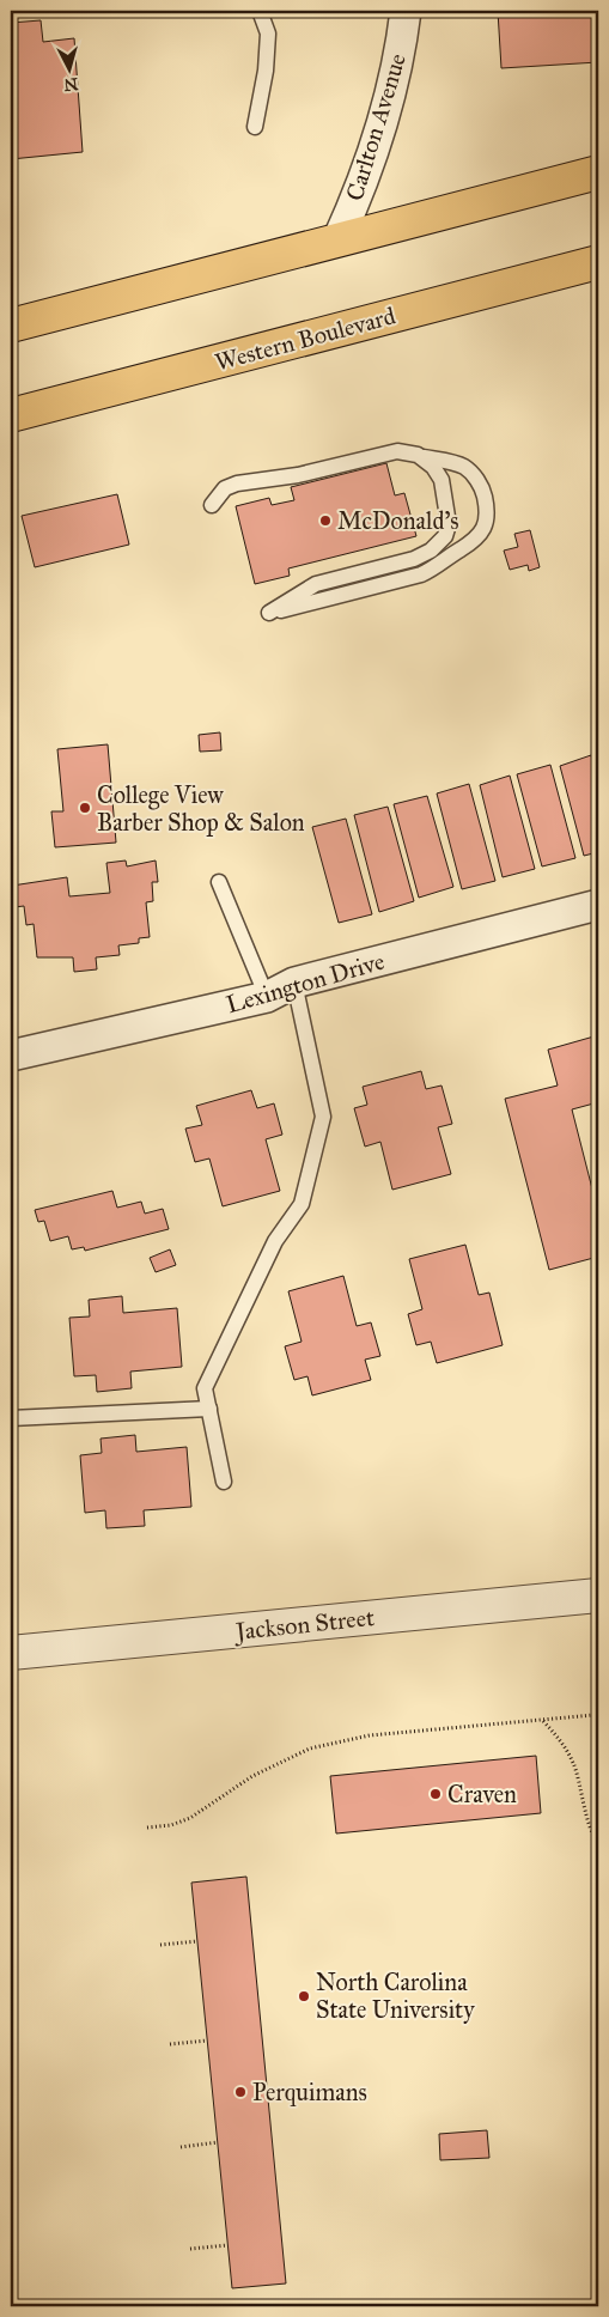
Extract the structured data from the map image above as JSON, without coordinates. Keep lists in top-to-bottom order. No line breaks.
{"streets":{"main road":["Western Boulevard"],"street":["Carlton Avenue","Lexington Drive","Jackson Street"]},"places":["McDonald's","College View Barber Shop & Salon","Craven","North Carolina State University","Perquimans"],"north":"bottom"}
